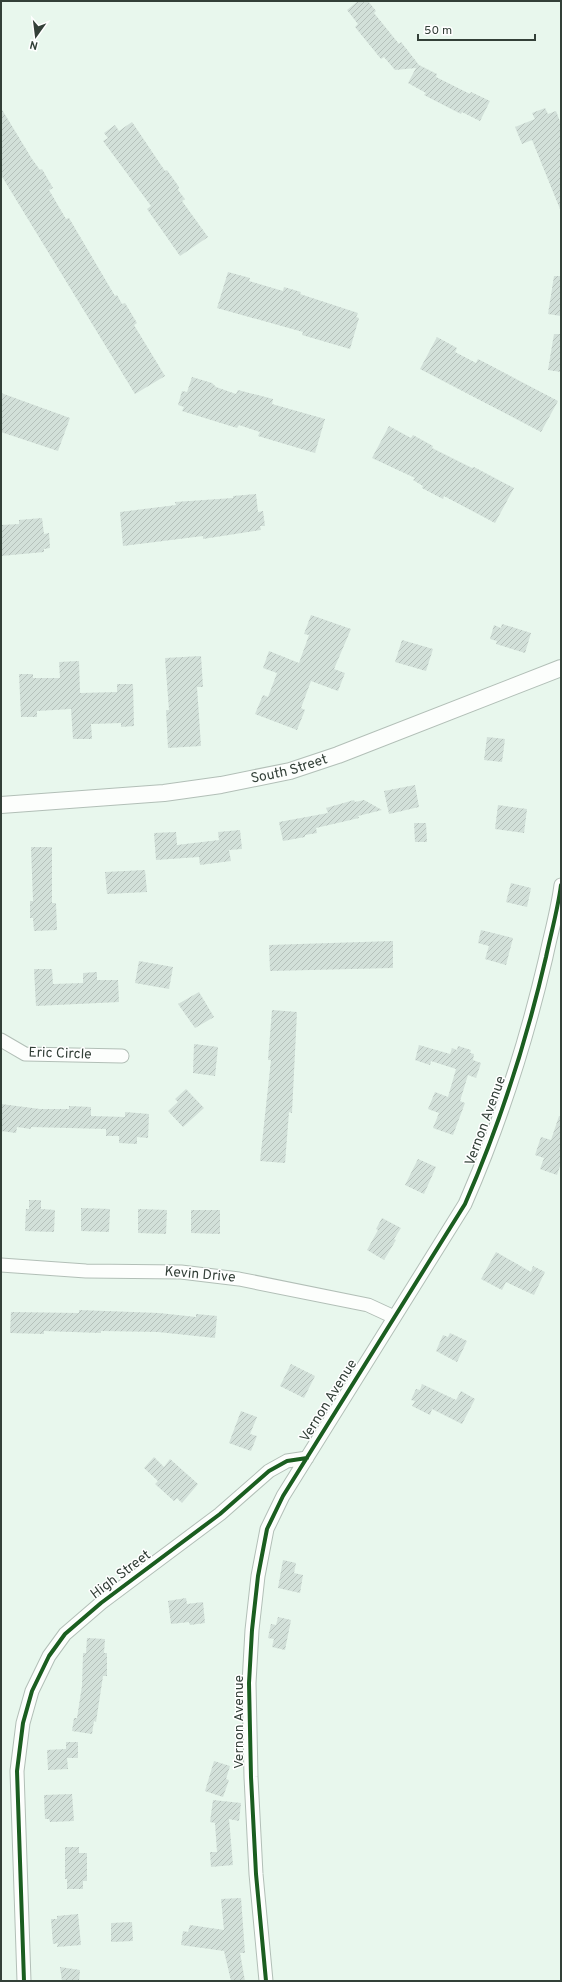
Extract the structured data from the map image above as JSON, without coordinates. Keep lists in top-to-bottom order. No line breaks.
{"streets":{"street":["South Street","Eric Circle","Vernon Avenue","Kevin Drive","High Street"]},"crossings":[["Vernon Avenue","Kevin Drive"],["Vernon Avenue","High Street"]],"scale_bar":"50 m","north":"bottom"}
